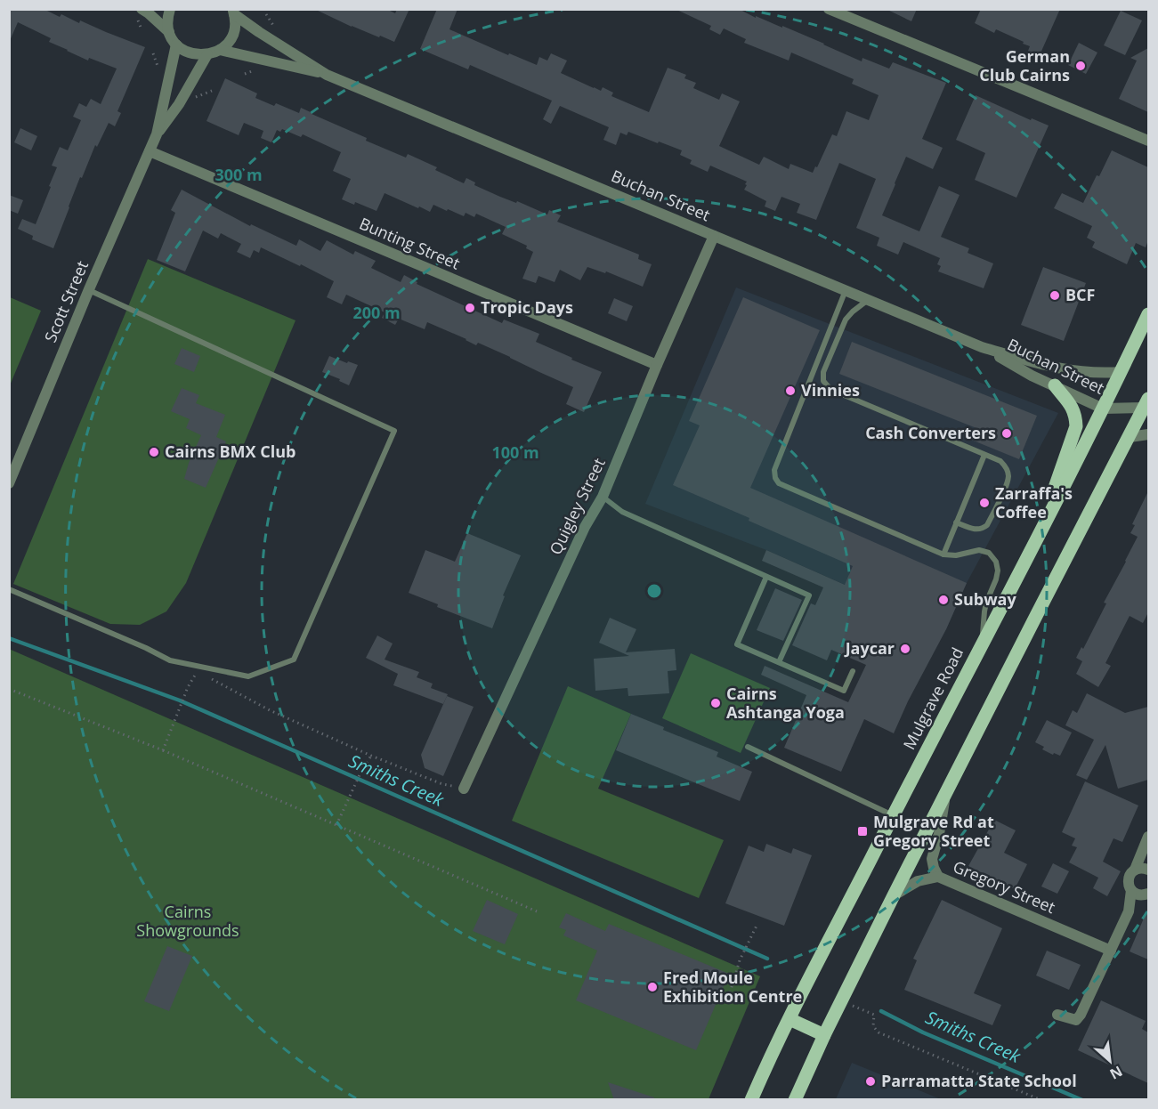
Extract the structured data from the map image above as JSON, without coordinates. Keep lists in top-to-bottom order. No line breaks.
{"streets":{"main road":["Mulgrave Road"],"street":["Buchan Street","Bunting Street","Scott Street","Quigley Street","Gregory Street"]},"crossings":[["Buchan Street","Quigley Street"],["Buchan Street","Mulgrave Road"],["Bunting Street","Scott Street"],["Bunting Street","Quigley Street"]],"water":["Smiths Creek"],"parks":["Cairns Showgrounds"],"places":{"other":["German Club Cairns","BCF","Tropic Days","Vinnies","Cash Converters","Cairns BMX Club","Zarraffa's Coffee","Subway","Jaycar","Cairns Ashtanga Yoga","Fred Moule Exhibition Centre","Parramatta State School"],"transit":["Mulgrave Rd at Gregory Street"]},"north":"bottom right","rings":["300 m","200 m","100 m"]}
